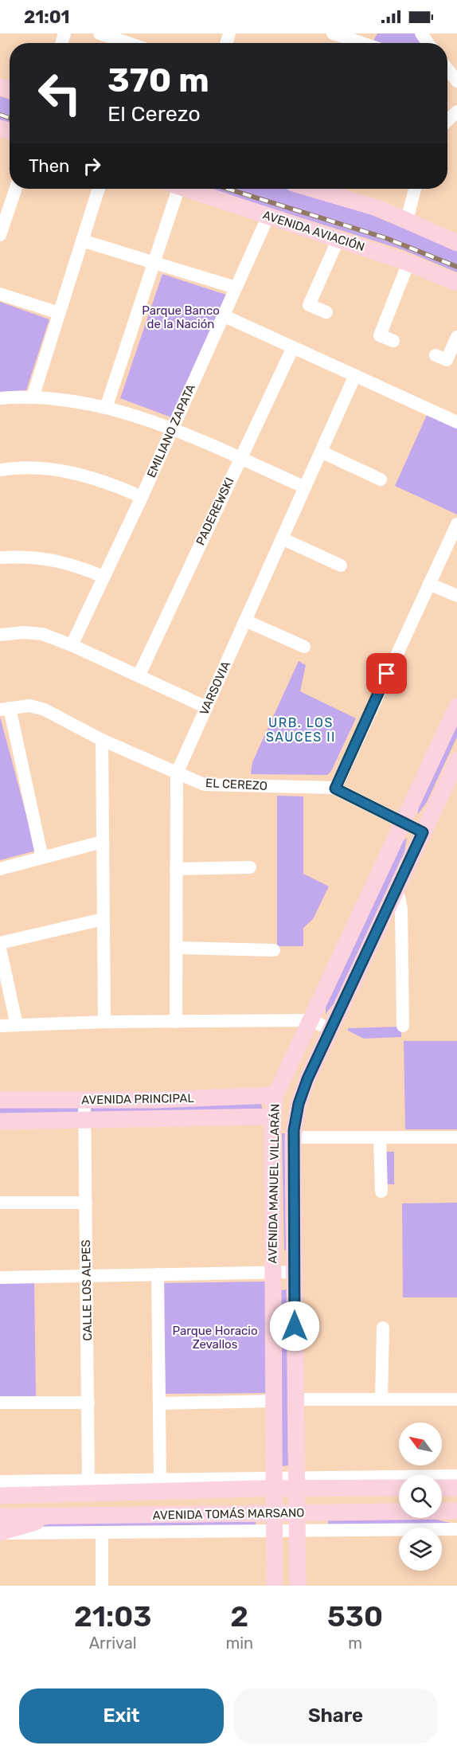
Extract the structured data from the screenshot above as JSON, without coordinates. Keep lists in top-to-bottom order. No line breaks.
{"streets":{"main road":["AVENIDA AVIACIÓN","AVENIDA PRINCIPAL","AVENIDA MANUEL VILLARÁN","AVENIDA TOMÁS MARSANO"],"street":["EMILIANO ZAPATA","PADEREWSKI","VARSOVIA","EL CEREZO","CALLE LOS ALPES"]},"crossings":[["AVENIDA AVIACIÓN","EMILIANO ZAPATA"],["VARSOVIA","EL CEREZO"],["EL CEREZO","AVENIDA MANUEL VILLARÁN"],["AVENIDA PRINCIPAL","AVENIDA MANUEL VILLARÁN"],["AVENIDA PRINCIPAL","CALLE LOS ALPES"],["AVENIDA MANUEL VILLARÁN","AVENIDA TOMÁS MARSANO"],["CALLE LOS ALPES","AVENIDA TOMÁS MARSANO"]],"districts":["URB. LOS SAUCES II"],"parks":["Parque Banco de la Nación","Parque Horacio Zevallos"],"north":"top left","page":{"status":"21:01","turn":["370 m","El Cerezo"],"then":"Then","eta":["21:03","Arrival","2","min","530","m"],"buttons":["Exit","Share"]}}
